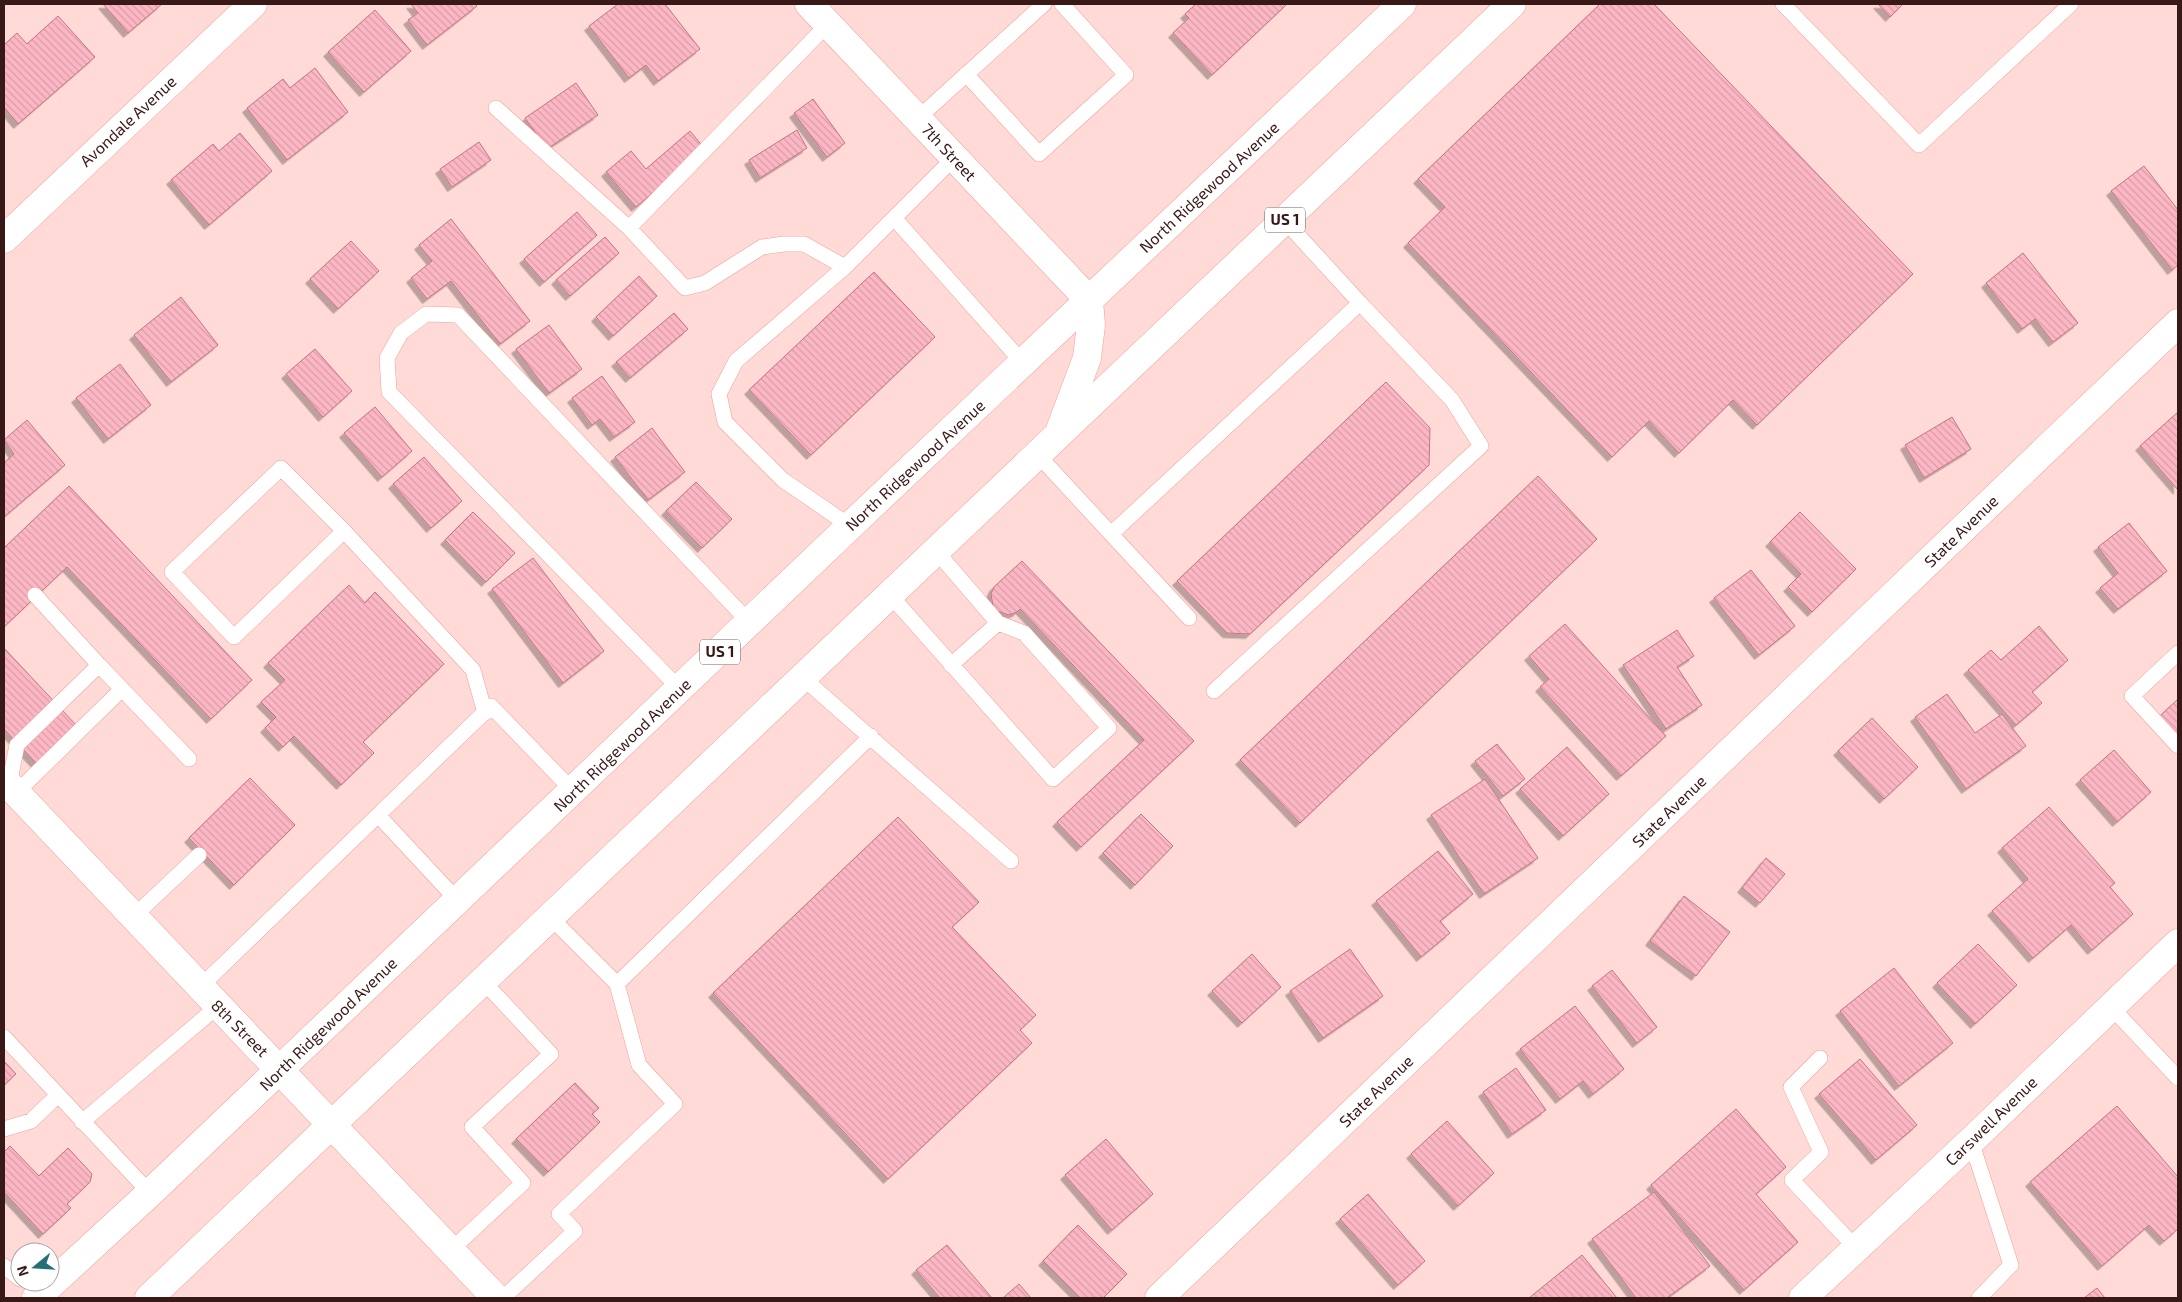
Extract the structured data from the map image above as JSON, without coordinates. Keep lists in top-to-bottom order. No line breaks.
{"streets":{"main road":["Avondale Avenue","7th Street","North Ridgewood Avenue","US 1","State Avenue","8th Street","Carswell Avenue"]},"crossings":[["7th Street","North Ridgewood Avenue"],["North Ridgewood Avenue","8th Street"],["US 1","8th Street"]],"north":"left"}
